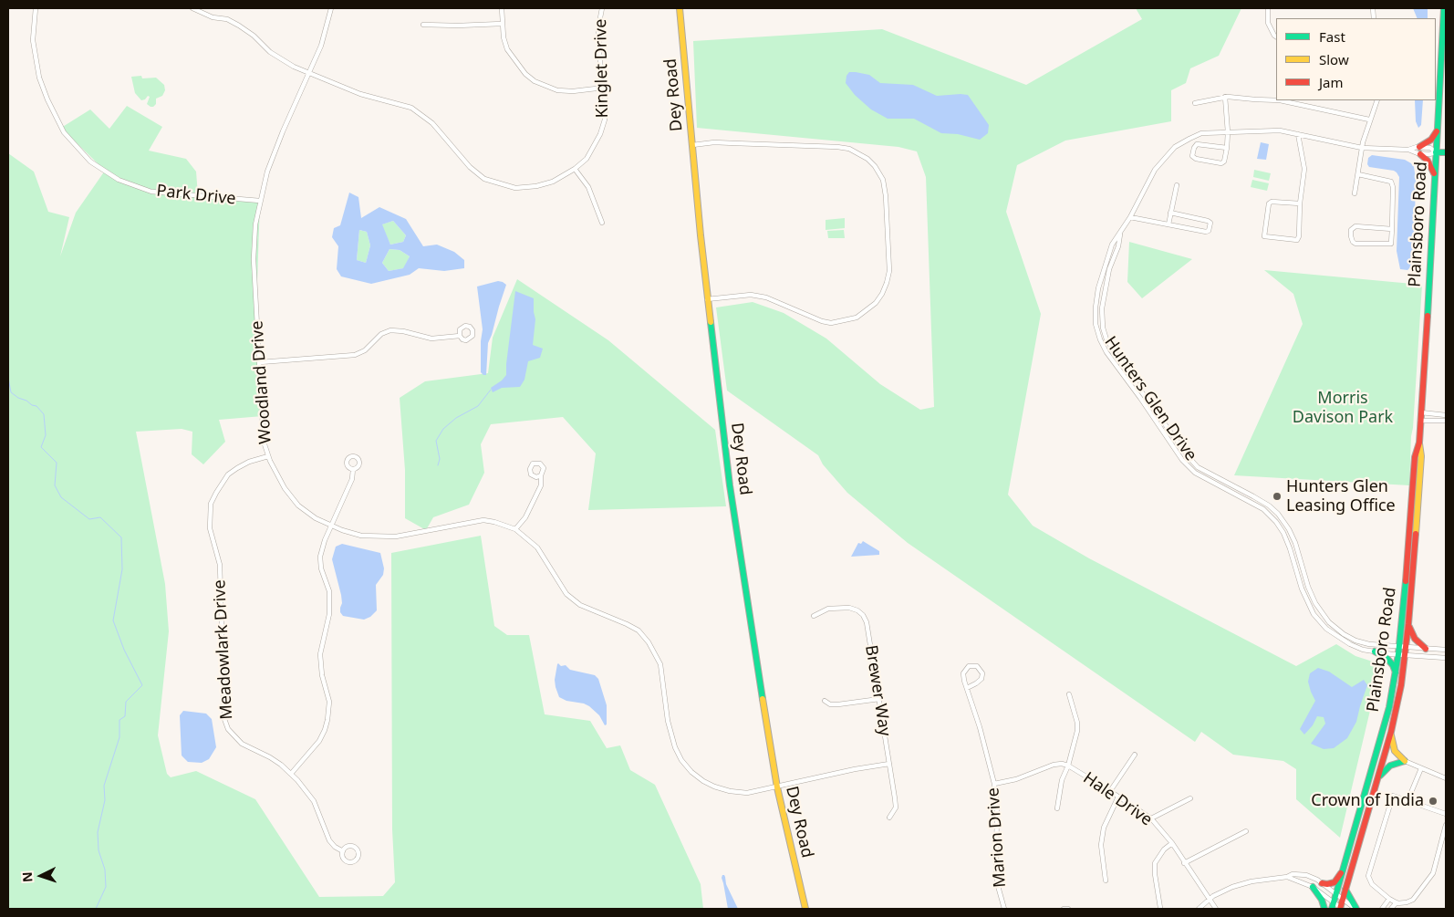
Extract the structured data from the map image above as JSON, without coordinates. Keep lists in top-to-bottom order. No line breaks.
{"streets":{"street":["Kinglet Drive","Dey Road","Park Drive","Plainsboro Road","Woodland Drive","Hunters Glen Drive","Meadowlark Drive","Brewer Way","Hale Drive","Marion Drive"]},"crossings":[["Kinglet Drive","Woodland Drive"],["Dey Road","Woodland Drive"],["Park Drive","Woodland Drive"],["Plainsboro Road","Hunters Glen Drive"],["Woodland Drive","Meadowlark Drive"],["Woodland Drive","Brewer Way"],["Hale Drive","Marion Drive"]],"parks":["Morris Davison Park"],"places":["Hunters Glen Leasing Office","Crown of India"],"legend":["Fast","Slow","Jam"],"north":"left"}
